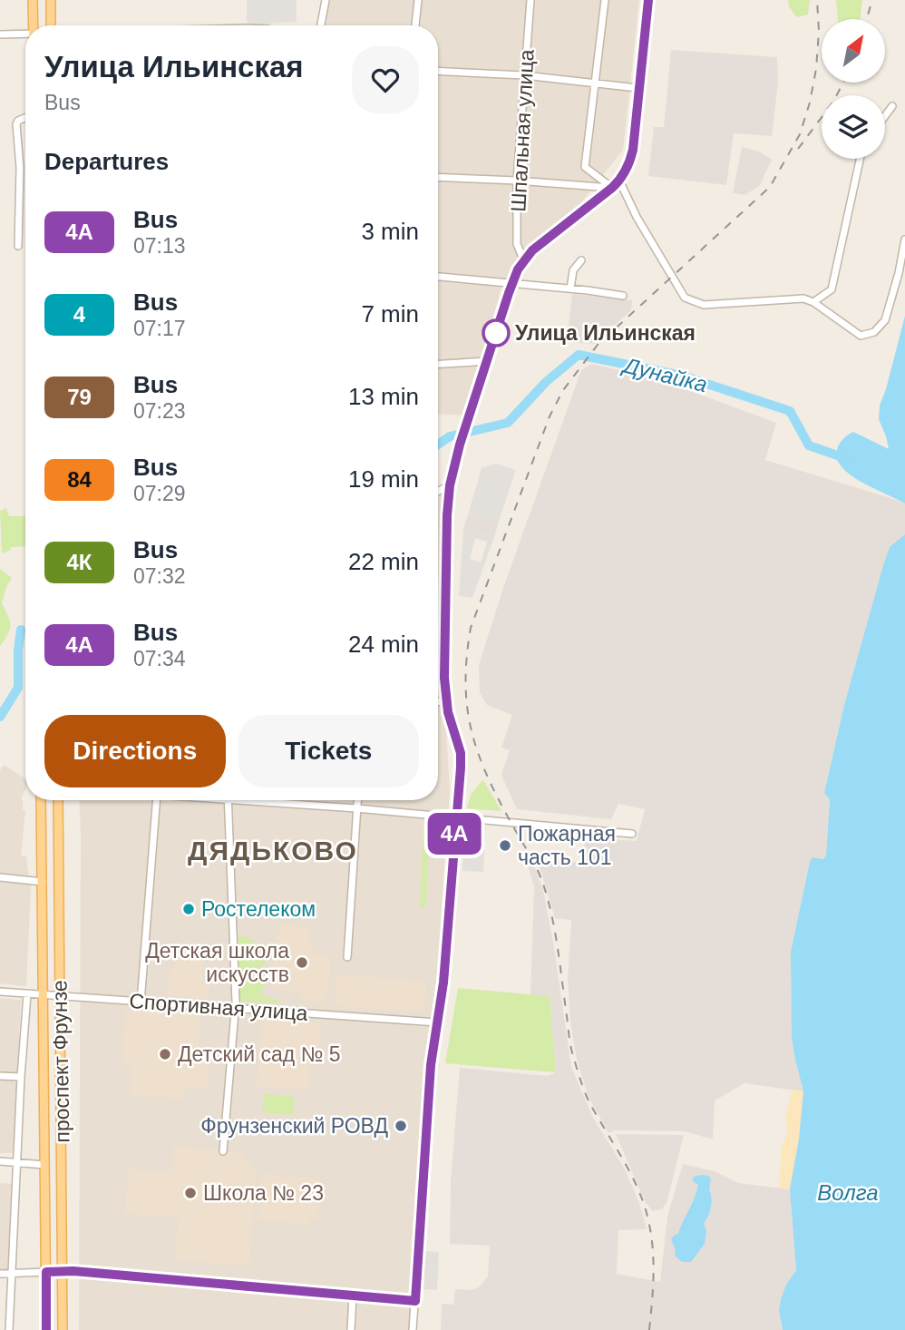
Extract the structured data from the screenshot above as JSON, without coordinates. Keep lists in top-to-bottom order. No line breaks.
{"streets":{"main road":["проспект Фрунзе"],"street":["Шпальная улица","Спортивная улица"]},"crossings":[["Спортивная улица","проспект Фрунзе"]],"districts":["ДЯДЬКОВО"],"water":["Дунайка","Волга"],"places":["Улица Ильинская","Пожарная часть 101","Ростелеком","Детская школа искусств","Детский сад № 5","Фрунзенский РОВД","Школа № 23"],"lines":["bus line 4А"],"north":"top right","page":{"on_map":"4А","heading":[["Улица Ильинская","Bus"],"Departures"],"list":[{"mark":"4А","name":"Bus","note":"07:13","value":"3 min"},{"mark":"4","name":"Bus","note":"07:17","value":"7 min"},{"mark":"79","name":"Bus","note":"07:23","value":"13 min"},{"mark":"84","name":"Bus","note":"07:29","value":"19 min"},{"mark":"4К","name":"Bus","note":"07:32","value":"22 min"},{"mark":"4А","name":"Bus","note":"07:34","value":"24 min"}],"buttons":["Directions","Tickets"]}}
